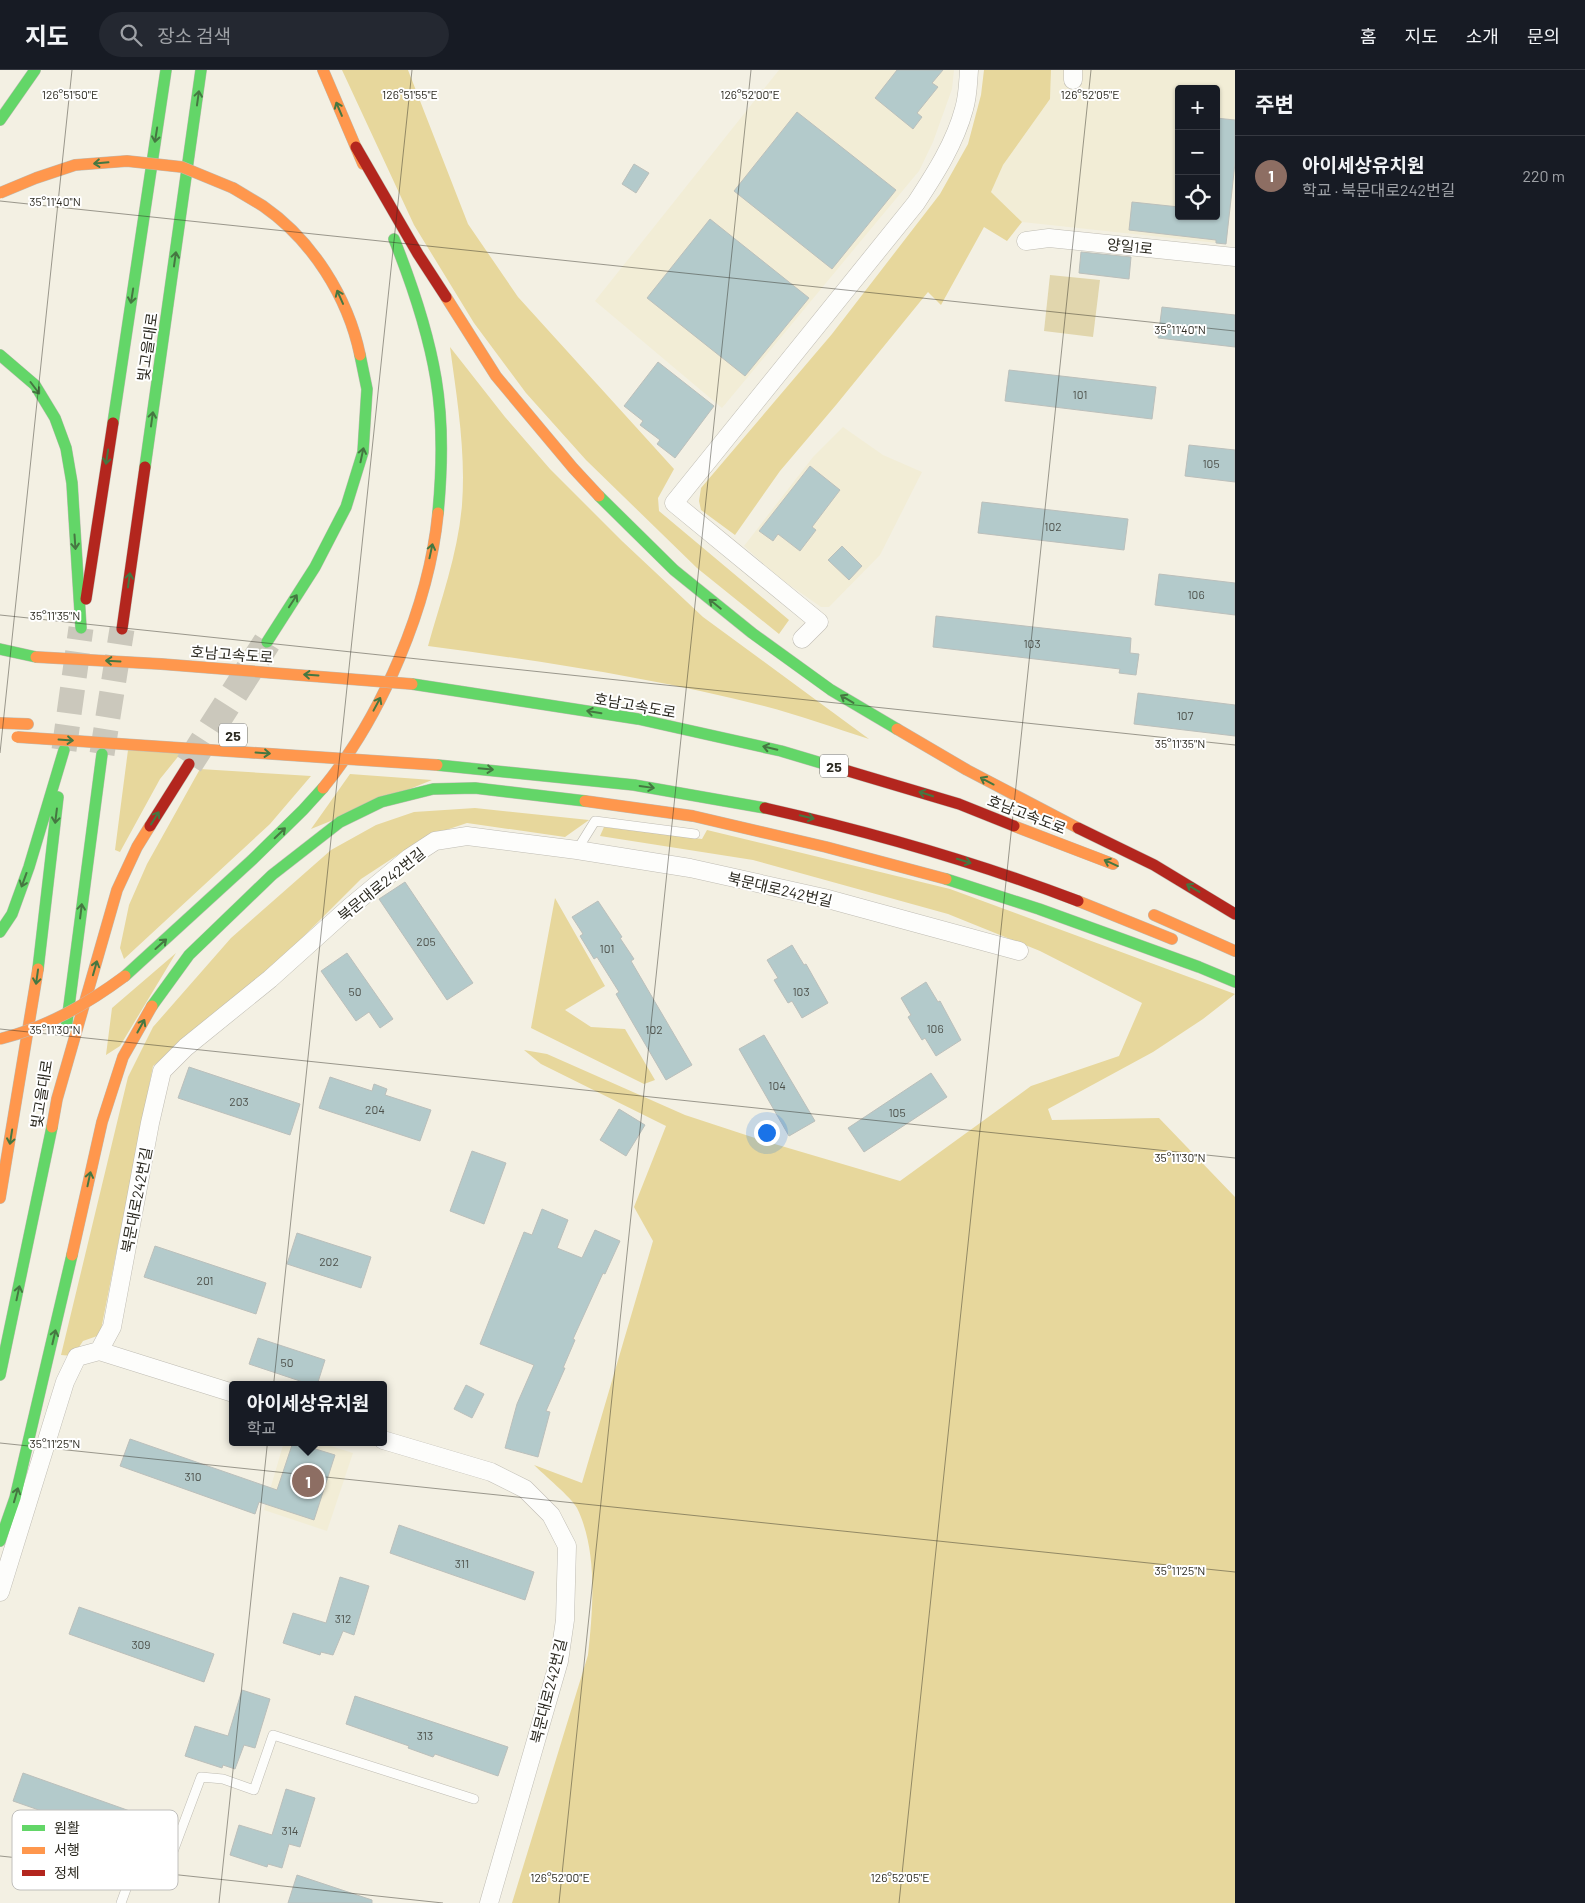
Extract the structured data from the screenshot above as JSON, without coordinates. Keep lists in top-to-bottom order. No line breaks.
{"streets":{"main road":["빛고을대로","호남고속도로","25"],"street":["양일1로","북문대로242번길"]},"house_numbers":["101","105","102","106","103","107","205","101","50","103","106","102","104","203","204","105","202","201","50","310","311","312","309","313","314"],"legend":["원활","서행","정체"],"page":{"header":"지도","search":"장소 검색","nav":["홈","지도","소개","문의"],"heading":"주변","map_buttons":["+","−"],"list":[{"mark":"1","name":"아이세상유치원","note":"학교 · 북문대로242번길","value":"220 m"}],"popup":["아이세상유치원","학교"],"pins":"1"},"coordinates":["126°51'50\"E","126°51'55\"E","126°52'00\"E","126°52'05\"E","35°11'40\"N","35°11'35\"N","35°11'30\"N","35°11'25\"N"]}
